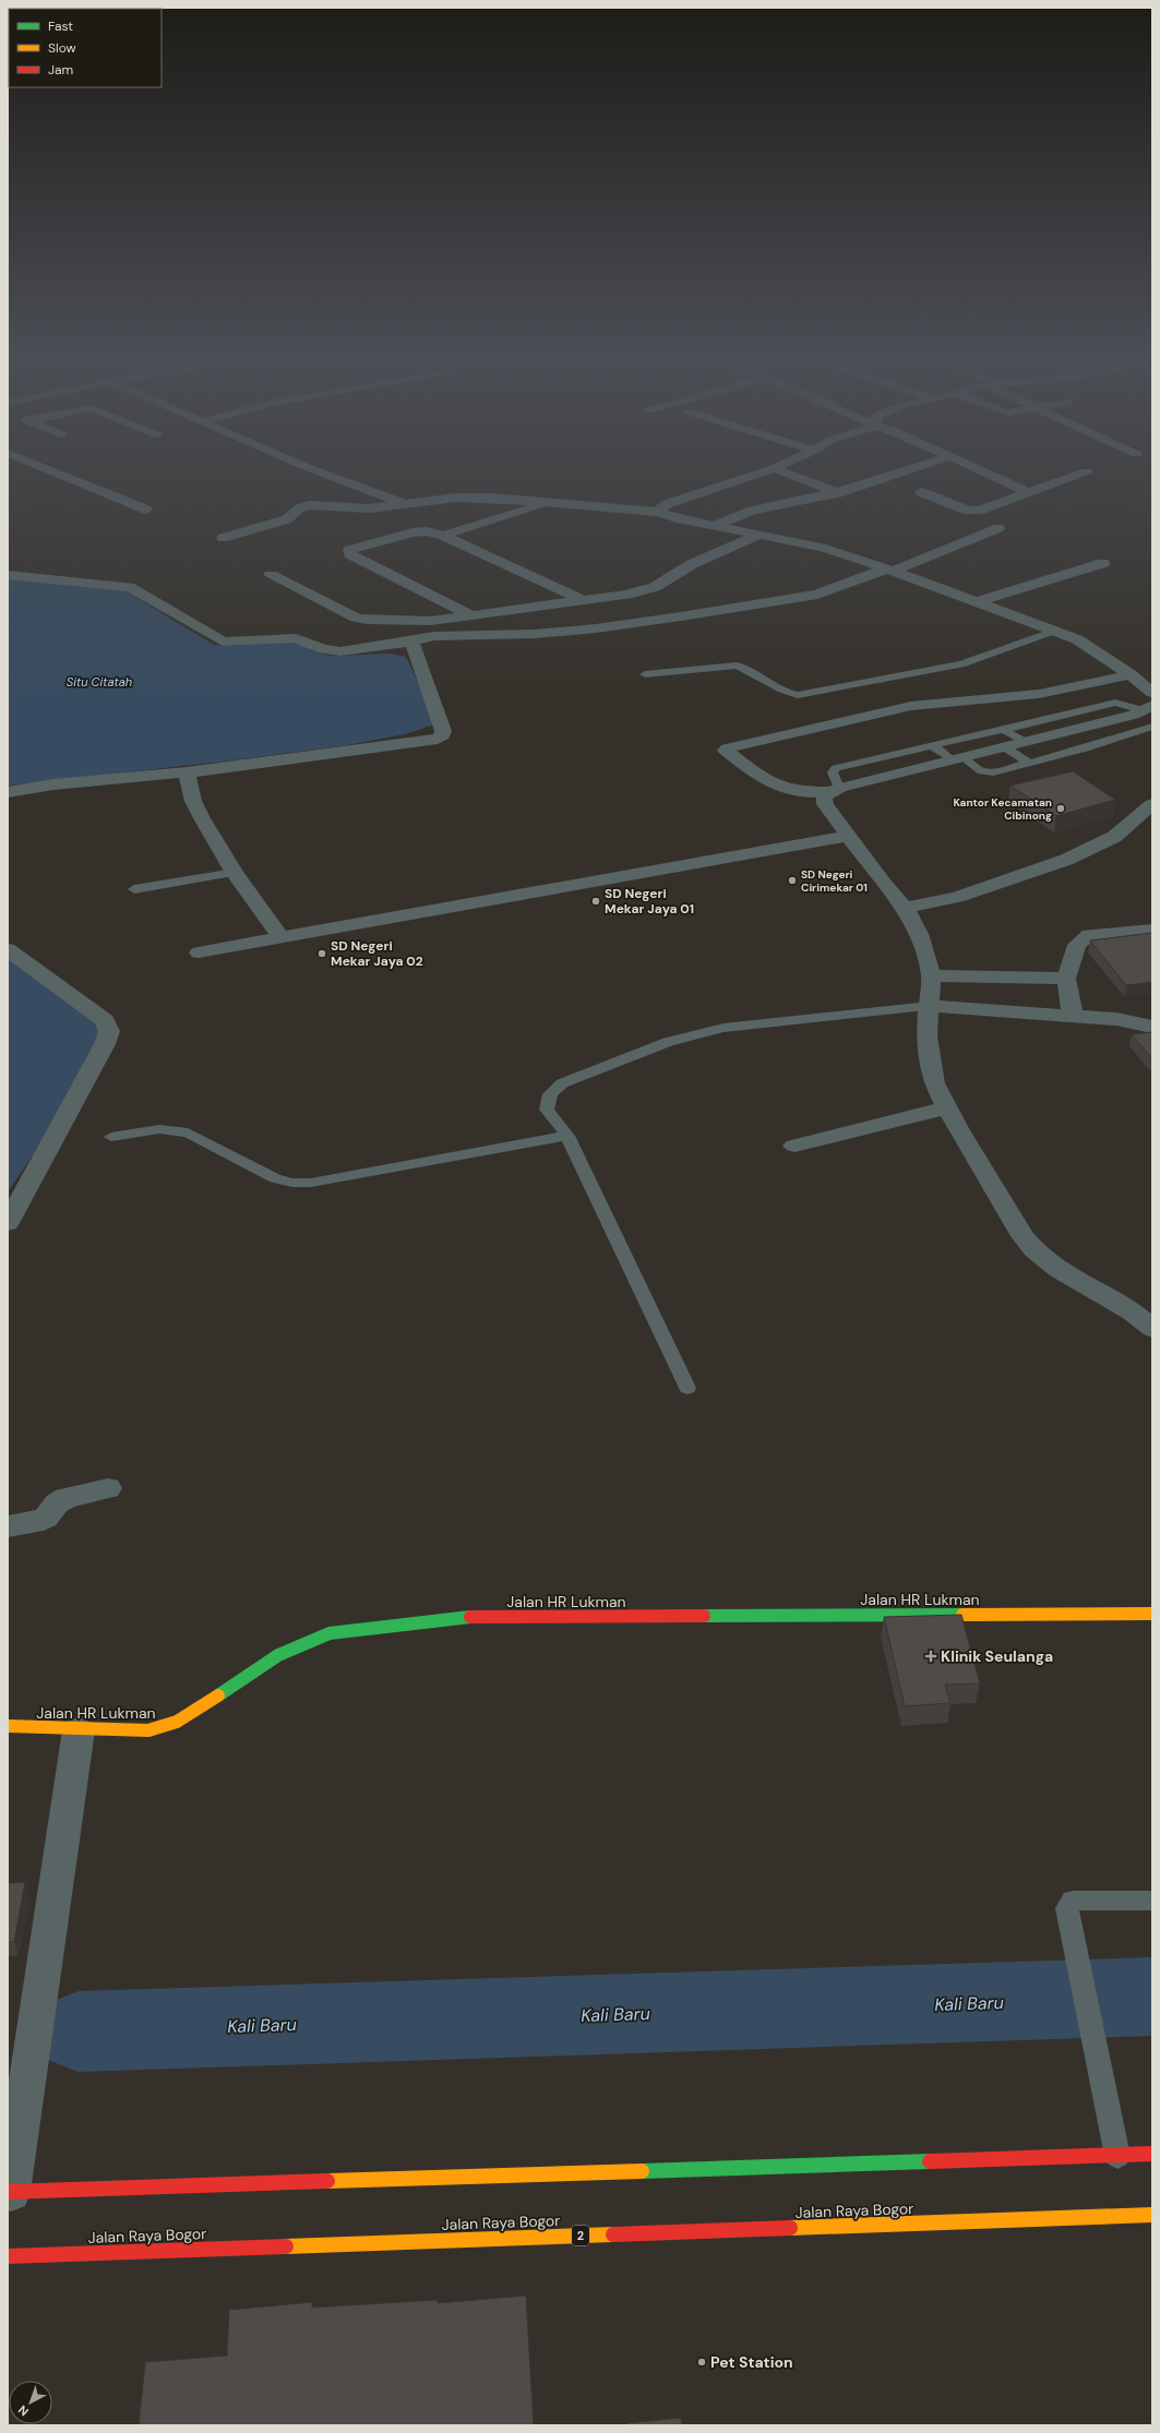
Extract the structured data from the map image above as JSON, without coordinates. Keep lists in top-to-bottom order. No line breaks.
{"streets":{"main road":["Jalan HR Lukman","Jalan Raya Bogor","2"]},"water":["Situ Citatah","Kali Baru"],"places":{"other":["Kantor Kecamatan Cibinong","SD Negeri Cirimekar 01","SD Negeri Mekar Jaya 01","SD Negeri Mekar Jaya 02","Pet Station"],"health":["Klinik Seulanga"]},"legend":["Fast","Slow","Jam"],"north":"bottom left"}
